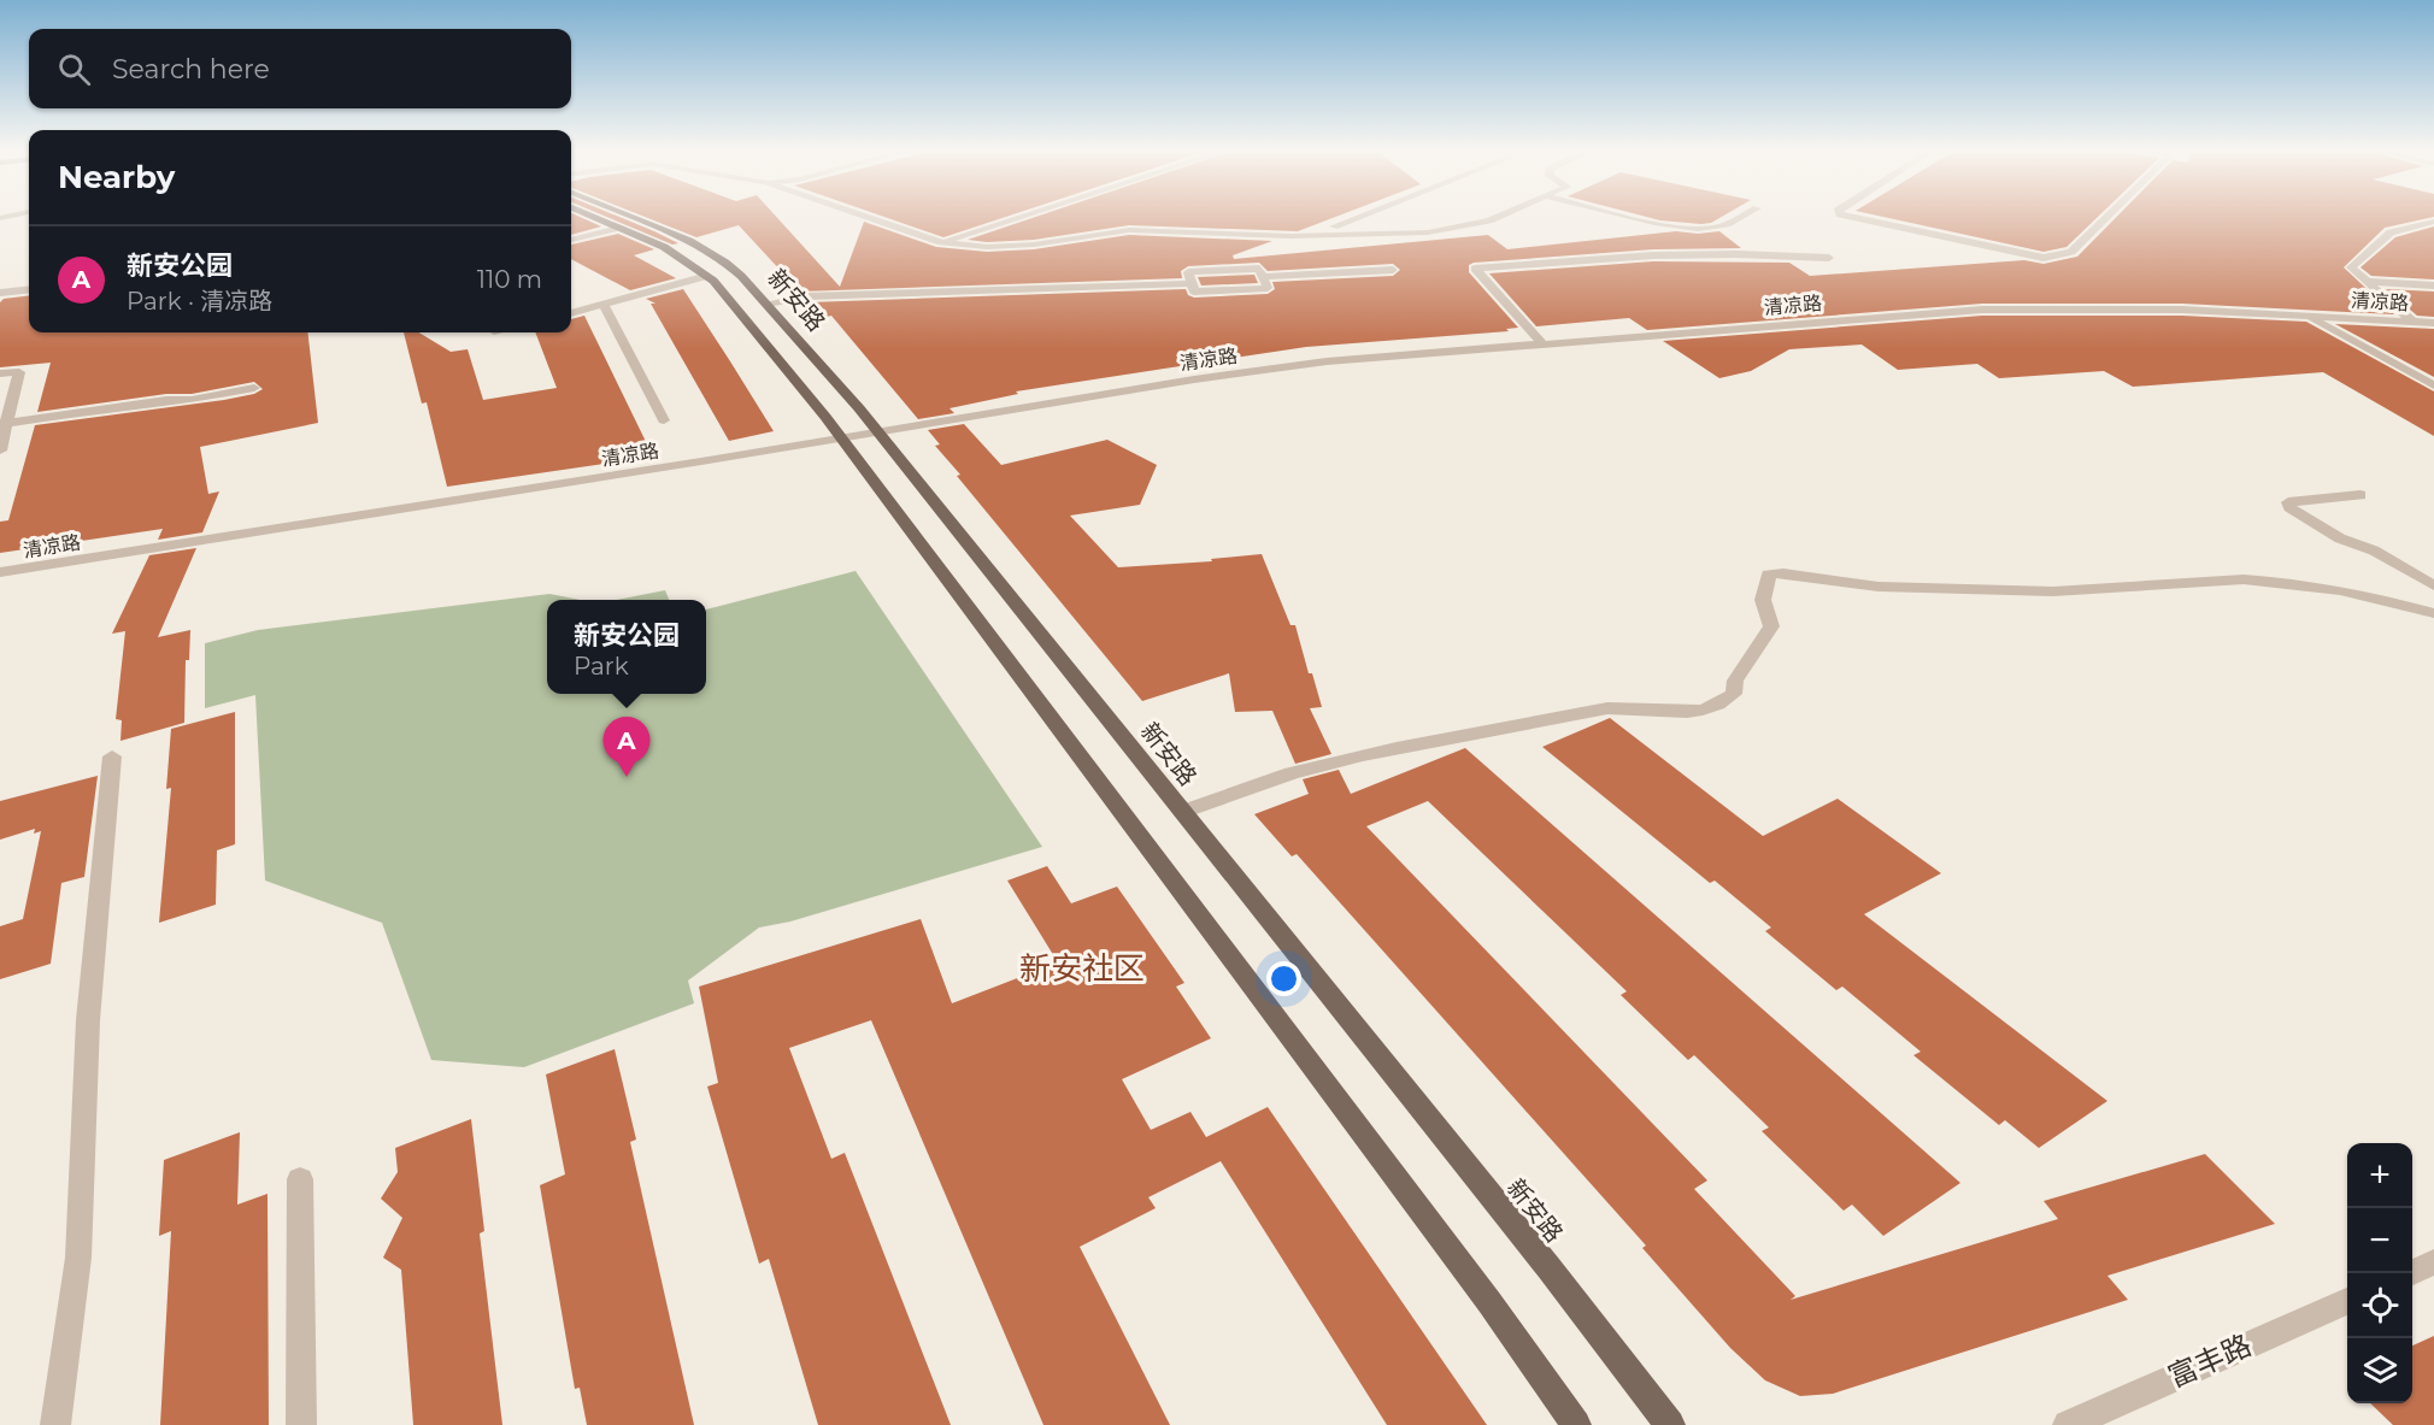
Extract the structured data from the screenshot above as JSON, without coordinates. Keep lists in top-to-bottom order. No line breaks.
{"streets":{"main road":["新安路"],"street":["清凉路","富丰路"]},"crossings":[["新安路","清凉路"]],"districts":["新安社区"],"page":{"search":"Search here","heading":"Nearby","list":[{"mark":"A","name":"新安公园","note":"Park · 清凉路","value":"110 m"}],"popup":["新安公园","Park"],"pins":"A","map_buttons":["+","−"]}}
